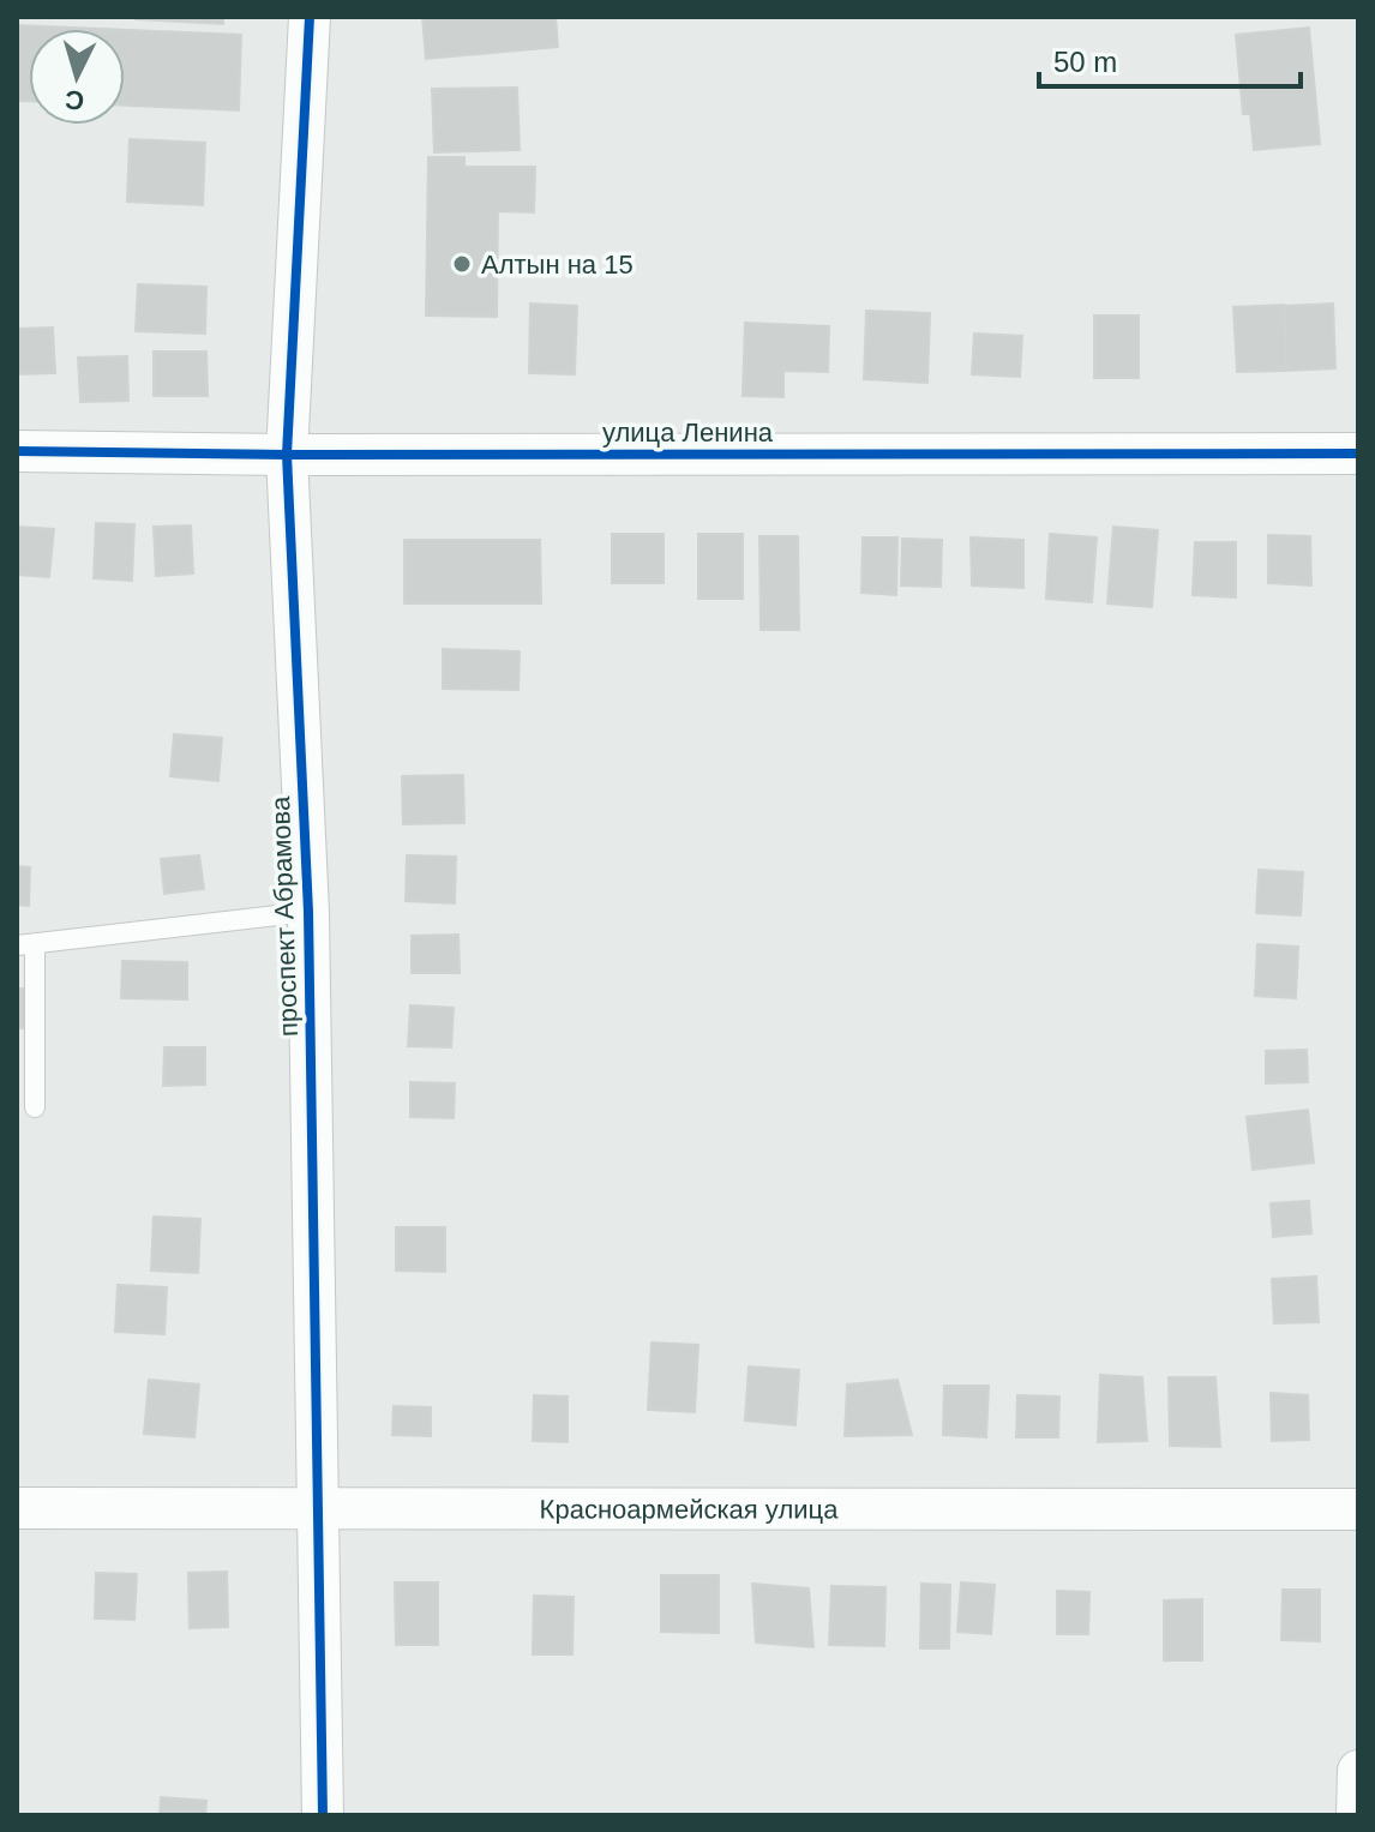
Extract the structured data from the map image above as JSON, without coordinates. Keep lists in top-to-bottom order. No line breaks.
{"streets":{"street":["улица Ленина","проспект Абрамова","Красноармейская улица"]},"crossings":[["улица Ленина","проспект Абрамова"],["проспект Абрамова","Красноармейская улица"]],"places":["Алтын на 15"],"scale_bar":"50 m","north":"bottom"}
